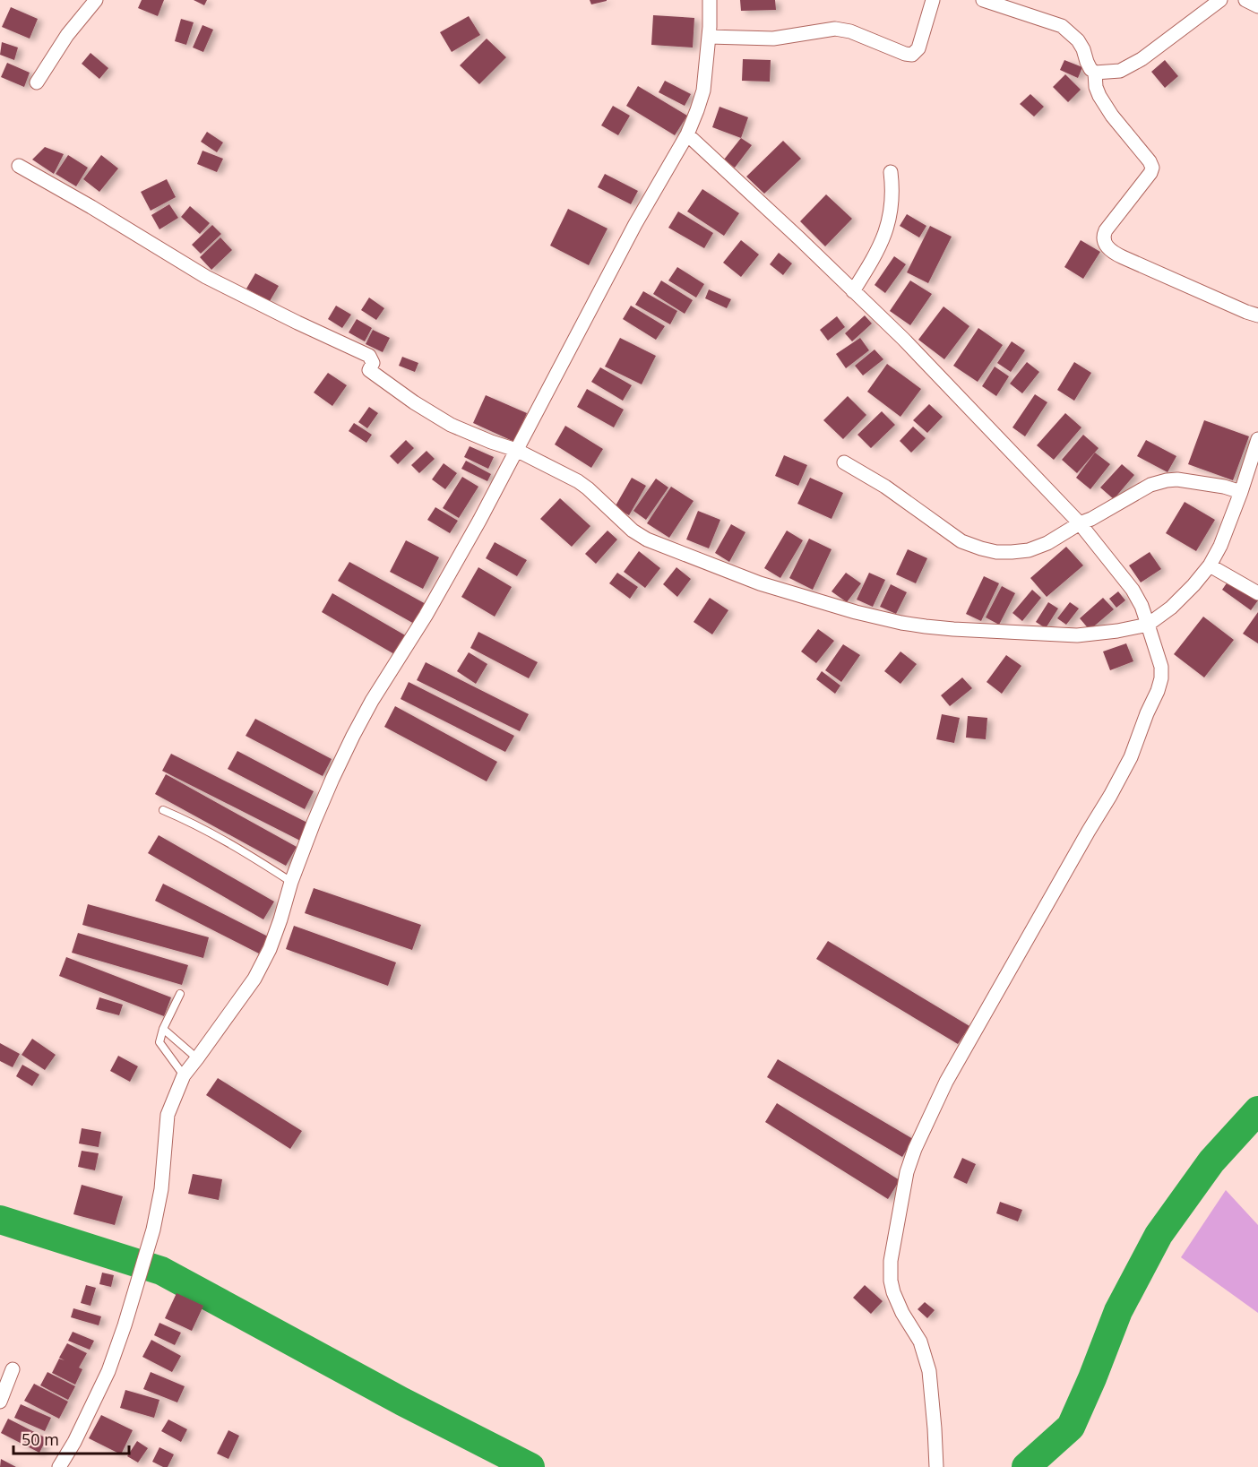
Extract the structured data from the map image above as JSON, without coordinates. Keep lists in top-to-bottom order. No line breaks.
{"scale_bar":"50 m"}
